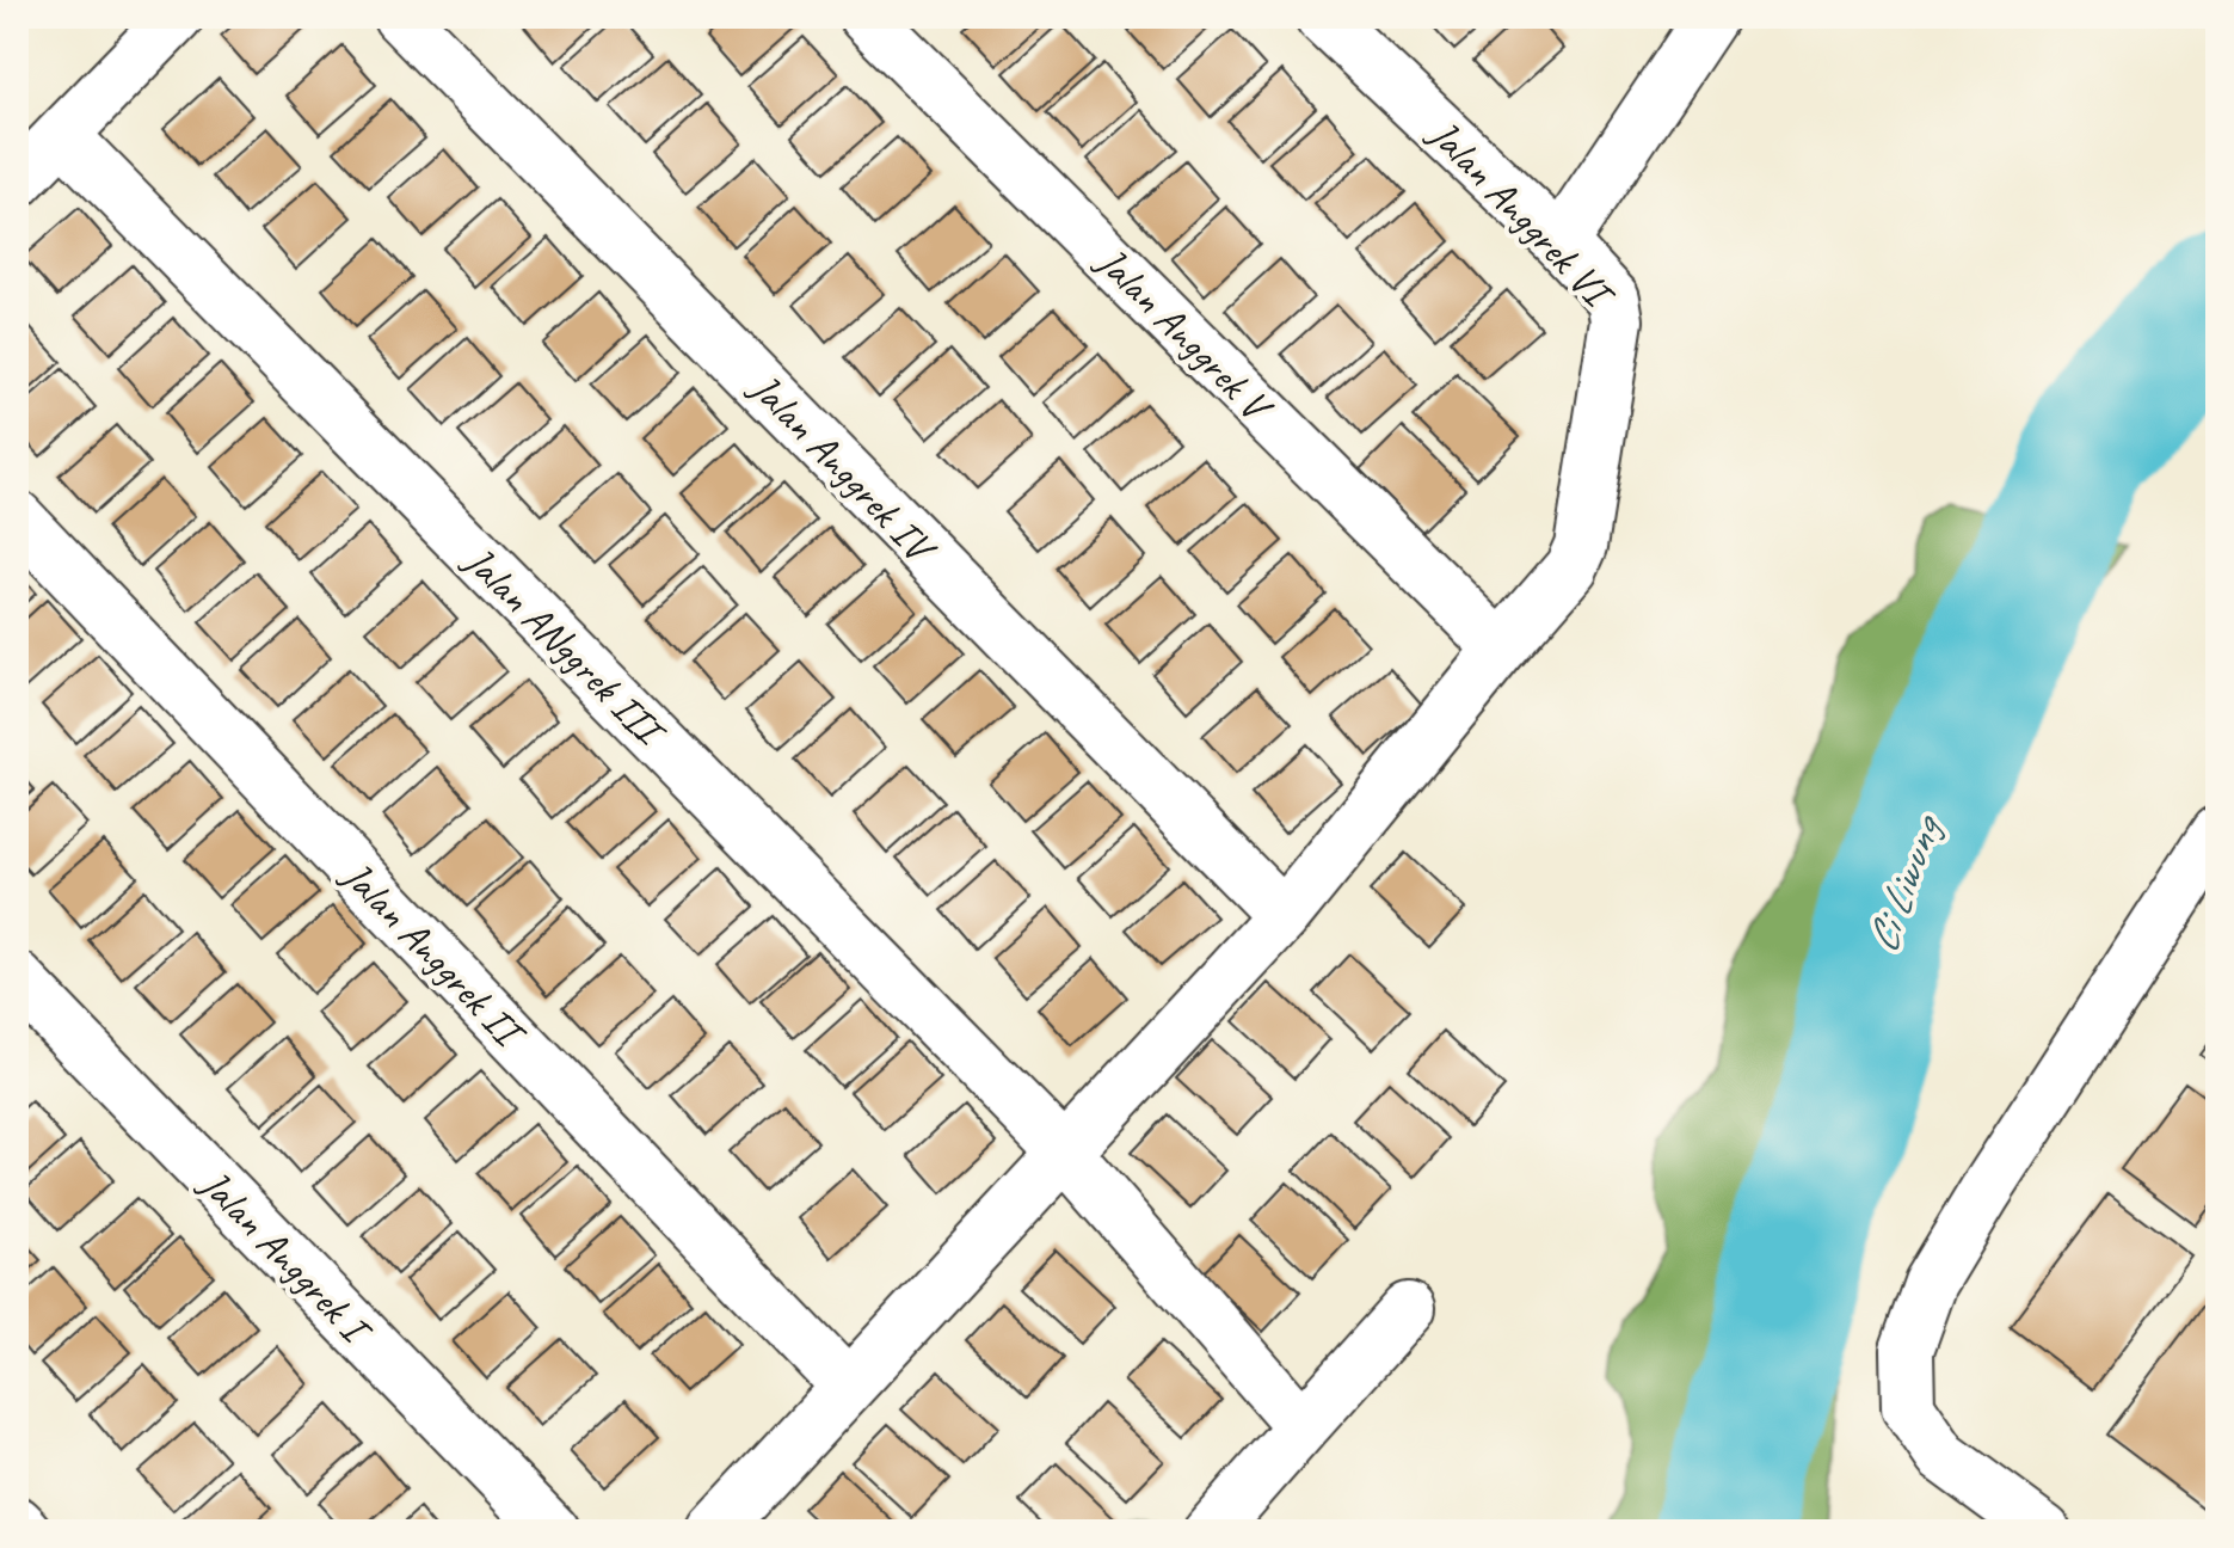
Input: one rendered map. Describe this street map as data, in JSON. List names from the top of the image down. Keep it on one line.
{"streets":{"street":["Jalan Anggrek VI","Jalan Anggrek V","Jalan Anggrek IV","Jalan ANggrek III","Jalan Anggrek II","Jalan Anggrek I"]},"crossings":[["Jalan Anggrek VI","Jalan Anggrek V"],["Jalan Anggrek VI","Jalan Anggrek IV"],["Jalan Anggrek VI","Jalan ANggrek III"],["Jalan Anggrek VI","Jalan Anggrek II"]],"water":["Ci Liwung"]}
